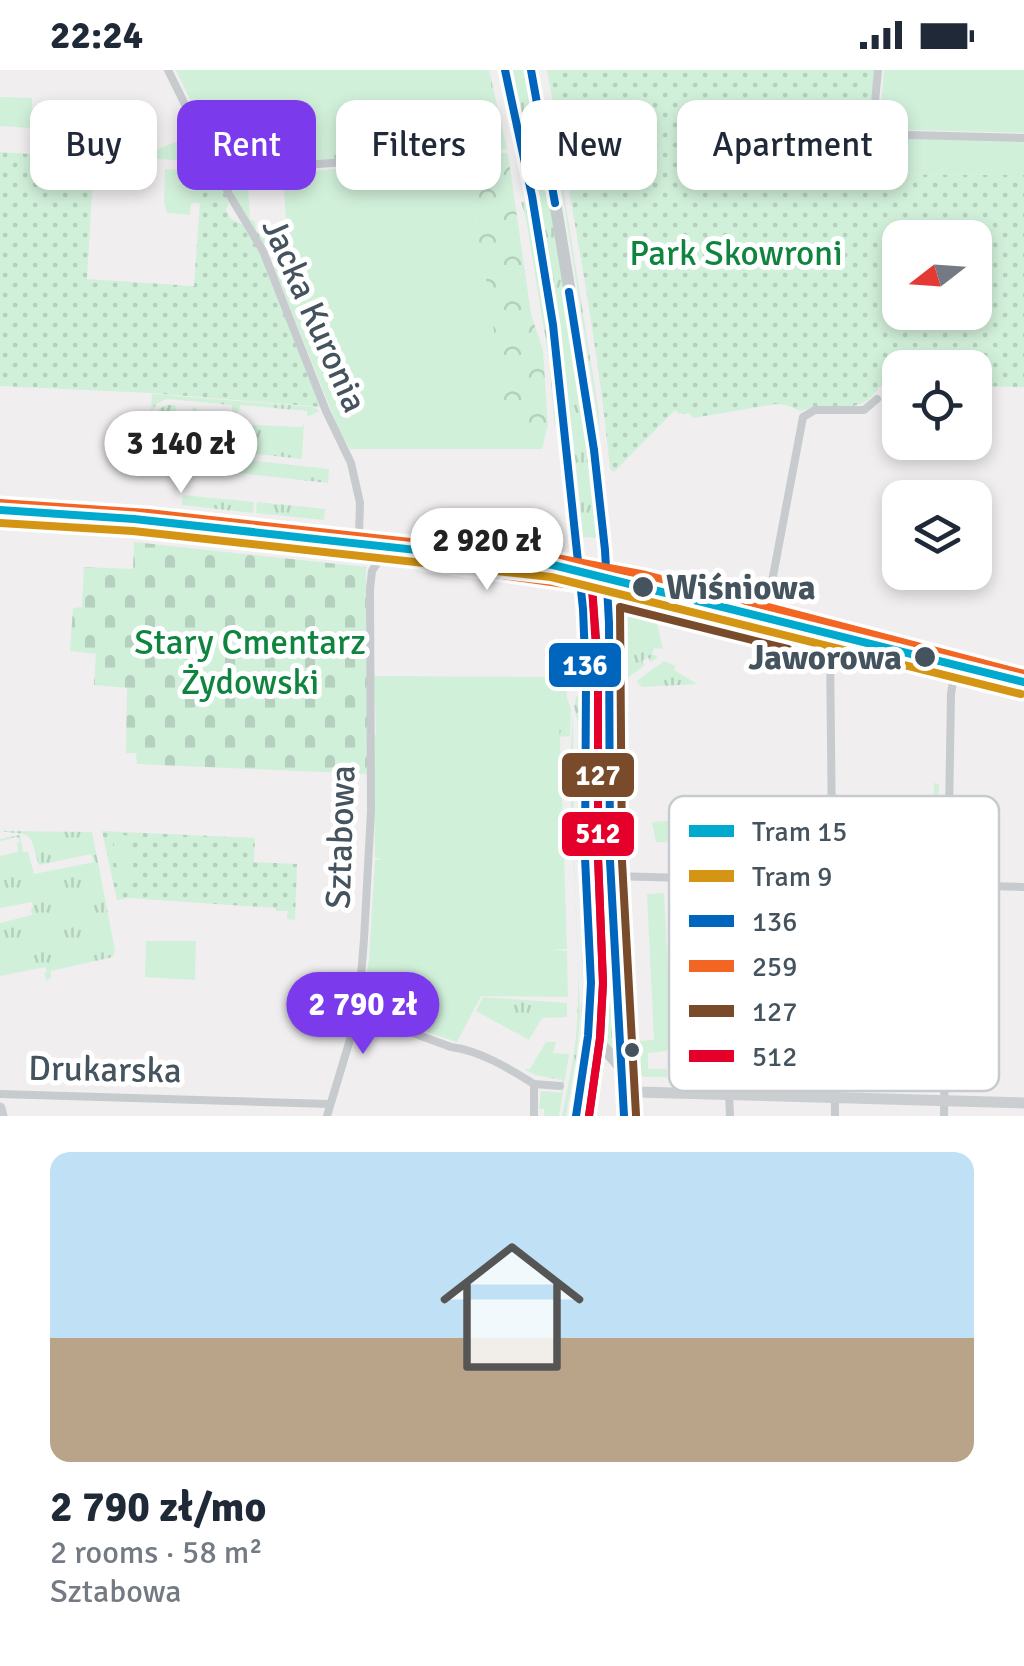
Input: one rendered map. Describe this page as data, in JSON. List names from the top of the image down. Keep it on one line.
{"streets":{"street":["Jacka Kuronia","Sztabowa","Drukarska"]},"crossings":[["Sztabowa","Drukarska"]],"parks":["Park Skowroni","Stary Cmentarz Żydowski"],"places":["Wiśniowa","Jaworowa"],"lines":["transit line 136","transit line 259","tram line 15","transit line 512","tram line 9","transit line 127"],"legend":["Tram 15","Tram 9","136","259","127","512"],"north":"left","page":{"status":"22:24","chip":["Buy","Rent","Filters","New","Apartment"],"price":["3 140 zł","2 920 zł","2 790 zł"],"list":[{"name":"2 790 zł/mo","note":"2 rooms · 58 m² · Sztabowa"}]}}
